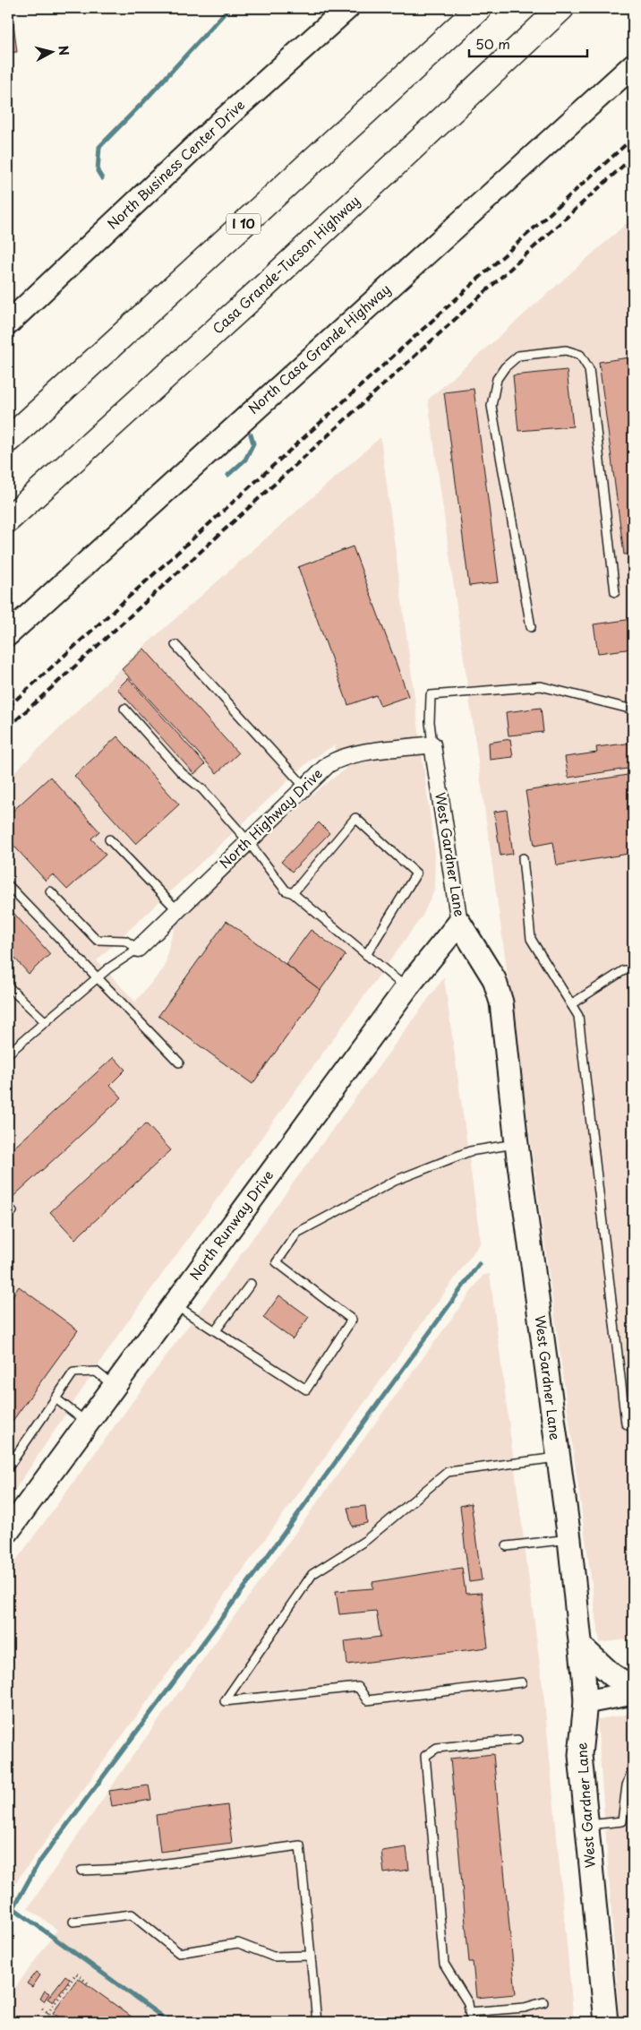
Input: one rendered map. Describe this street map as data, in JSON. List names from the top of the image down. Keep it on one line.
{"streets":{"highway":["I 10","Casa Grande-Tucson Highway"],"street":["North Business Center Drive","North Casa Grande Highway","North Highway Drive","West Gardner Lane","North Runway Drive"]},"crossings":[["North Highway Drive","West Gardner Lane"],["West Gardner Lane","North Runway Drive"]],"scale_bar":"50 m","north":"right"}
